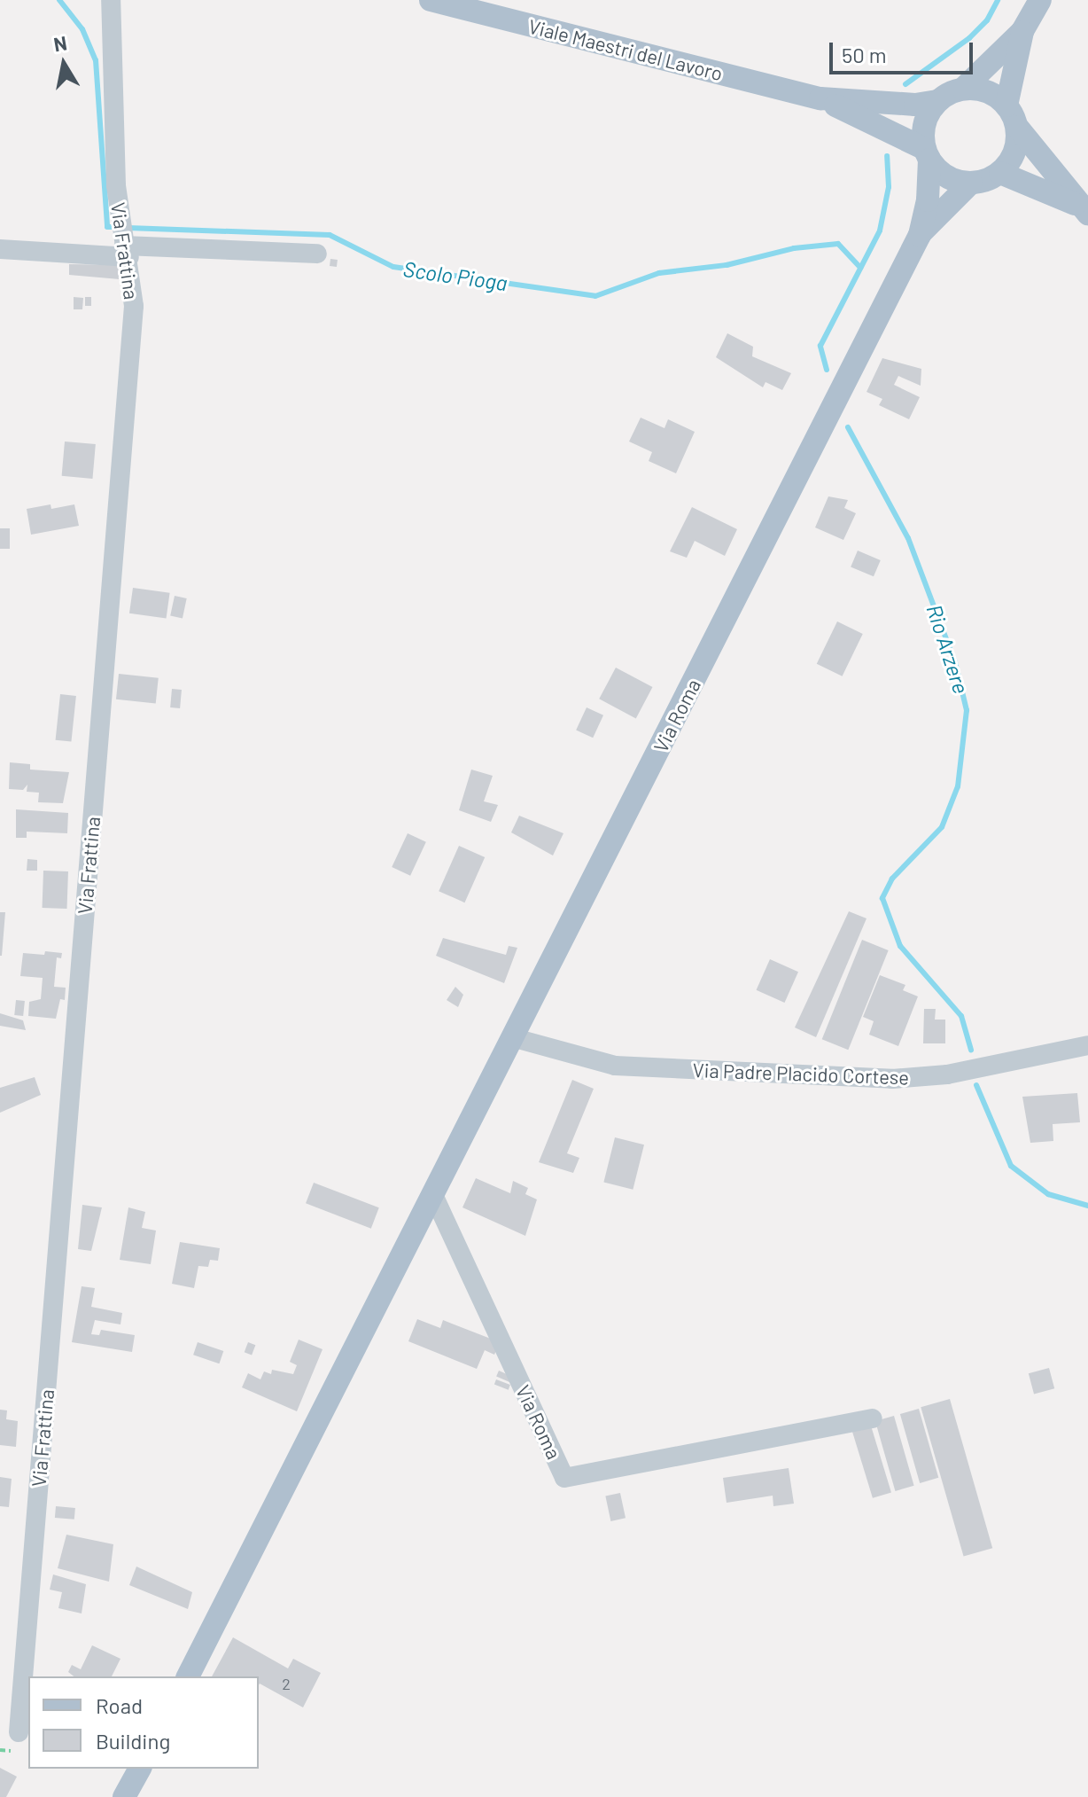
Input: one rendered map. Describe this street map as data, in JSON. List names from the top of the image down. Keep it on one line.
{"streets":{"main road":["Viale Maestri del Lavoro","Via Roma"],"street":["Via Frattina","Via Padre Placido Cortese"]},"crossings":[["Viale Maestri del Lavoro","Via Roma"],["Via Roma","Via Padre Placido Cortese"]],"water":["Scolo Pioga","Rio Arzere"],"house_numbers":["2"],"legend":["Road","Building"],"scale_bar":"50 m","north":"top"}
